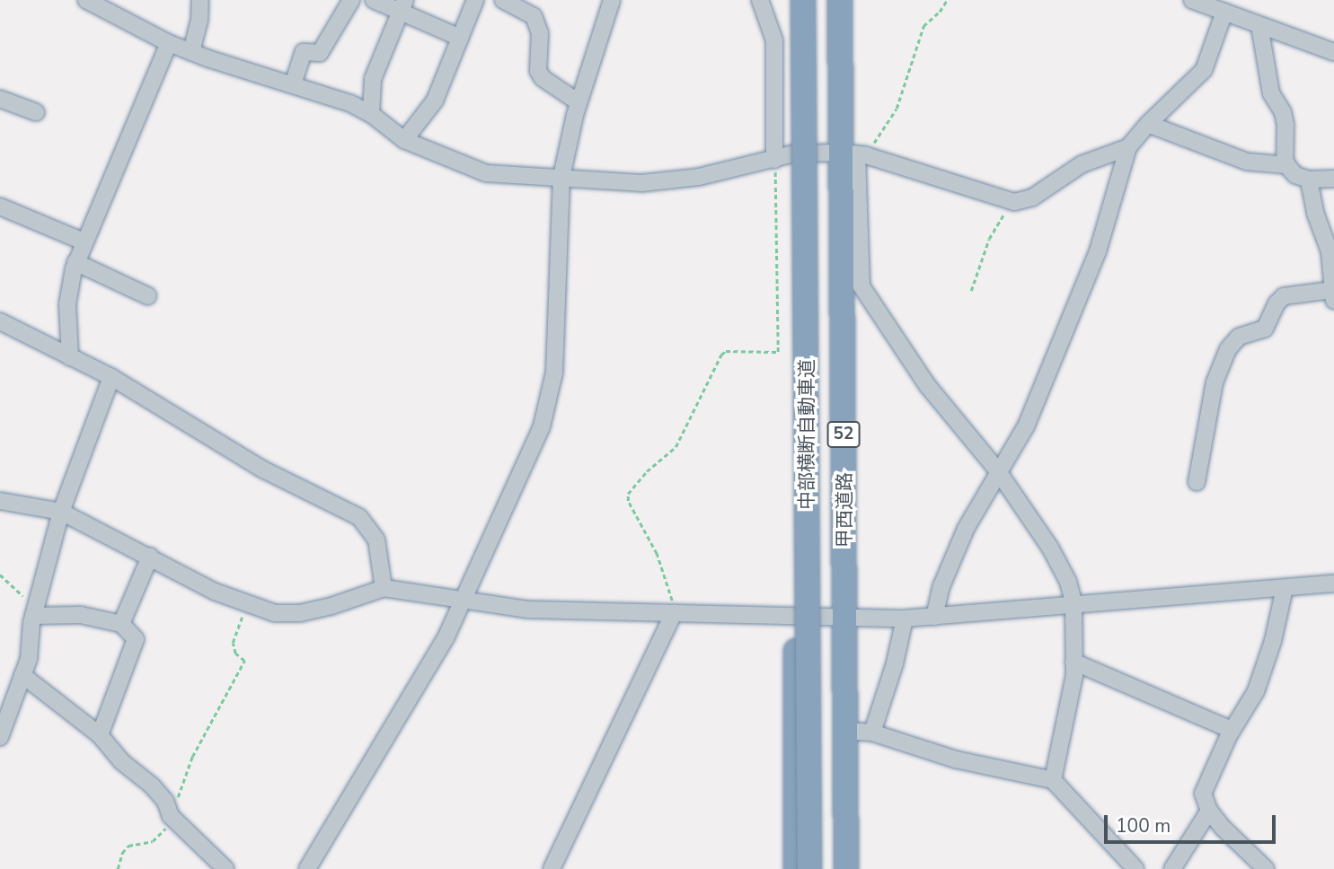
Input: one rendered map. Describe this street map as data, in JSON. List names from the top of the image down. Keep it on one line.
{"streets":{"highway":["中部横断自動車道","52","甲西道路"]},"scale_bar":"100 m"}
